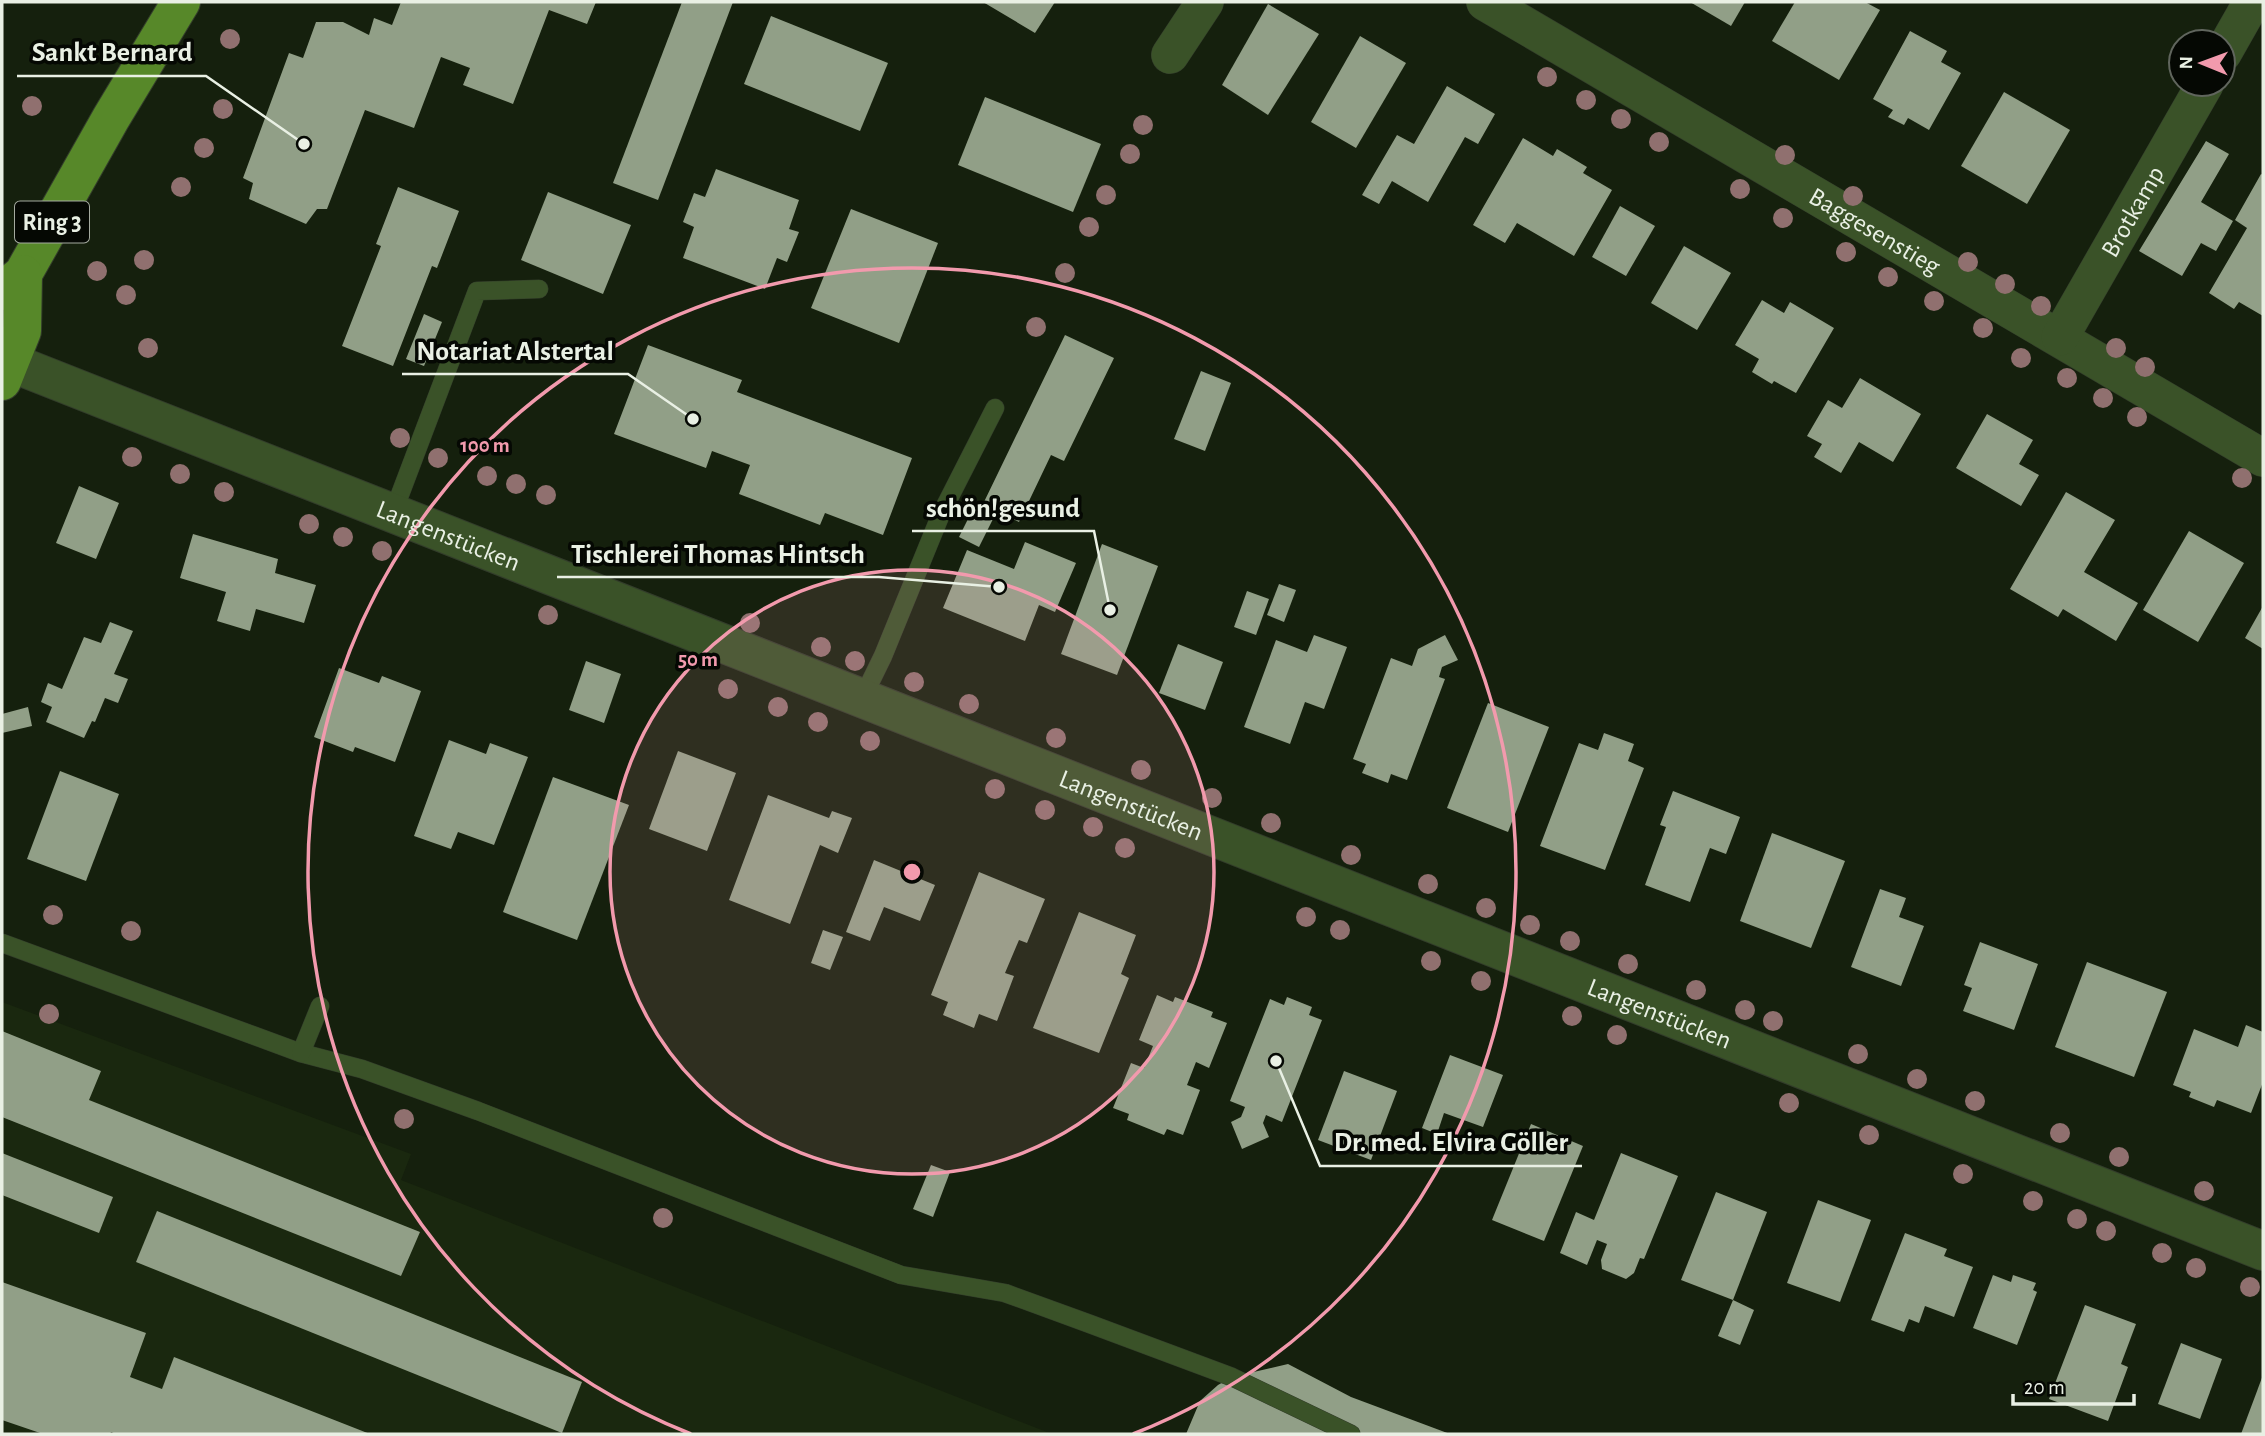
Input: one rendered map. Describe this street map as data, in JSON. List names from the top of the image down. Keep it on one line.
{"streets":{"main road":["Ring 3"],"street":["Brotkamp","Baggesenstieg","Langenstücken"]},"crossings":[["Brotkamp","Baggesenstieg"],["Ring 3","Langenstücken"]],"places":["Sankt Bernard","Notariat Alstertal","Tischlerei Thomas Hintsch","schön!gesund","Dr. med. Elvira Göller"],"scale_bar":"20 m","north":"left","rings":["100 m","50 m"]}
